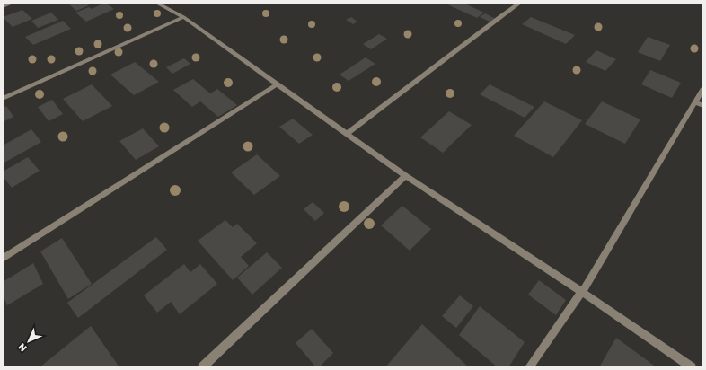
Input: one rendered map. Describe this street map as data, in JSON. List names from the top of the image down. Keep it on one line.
{"north":"bottom left"}
